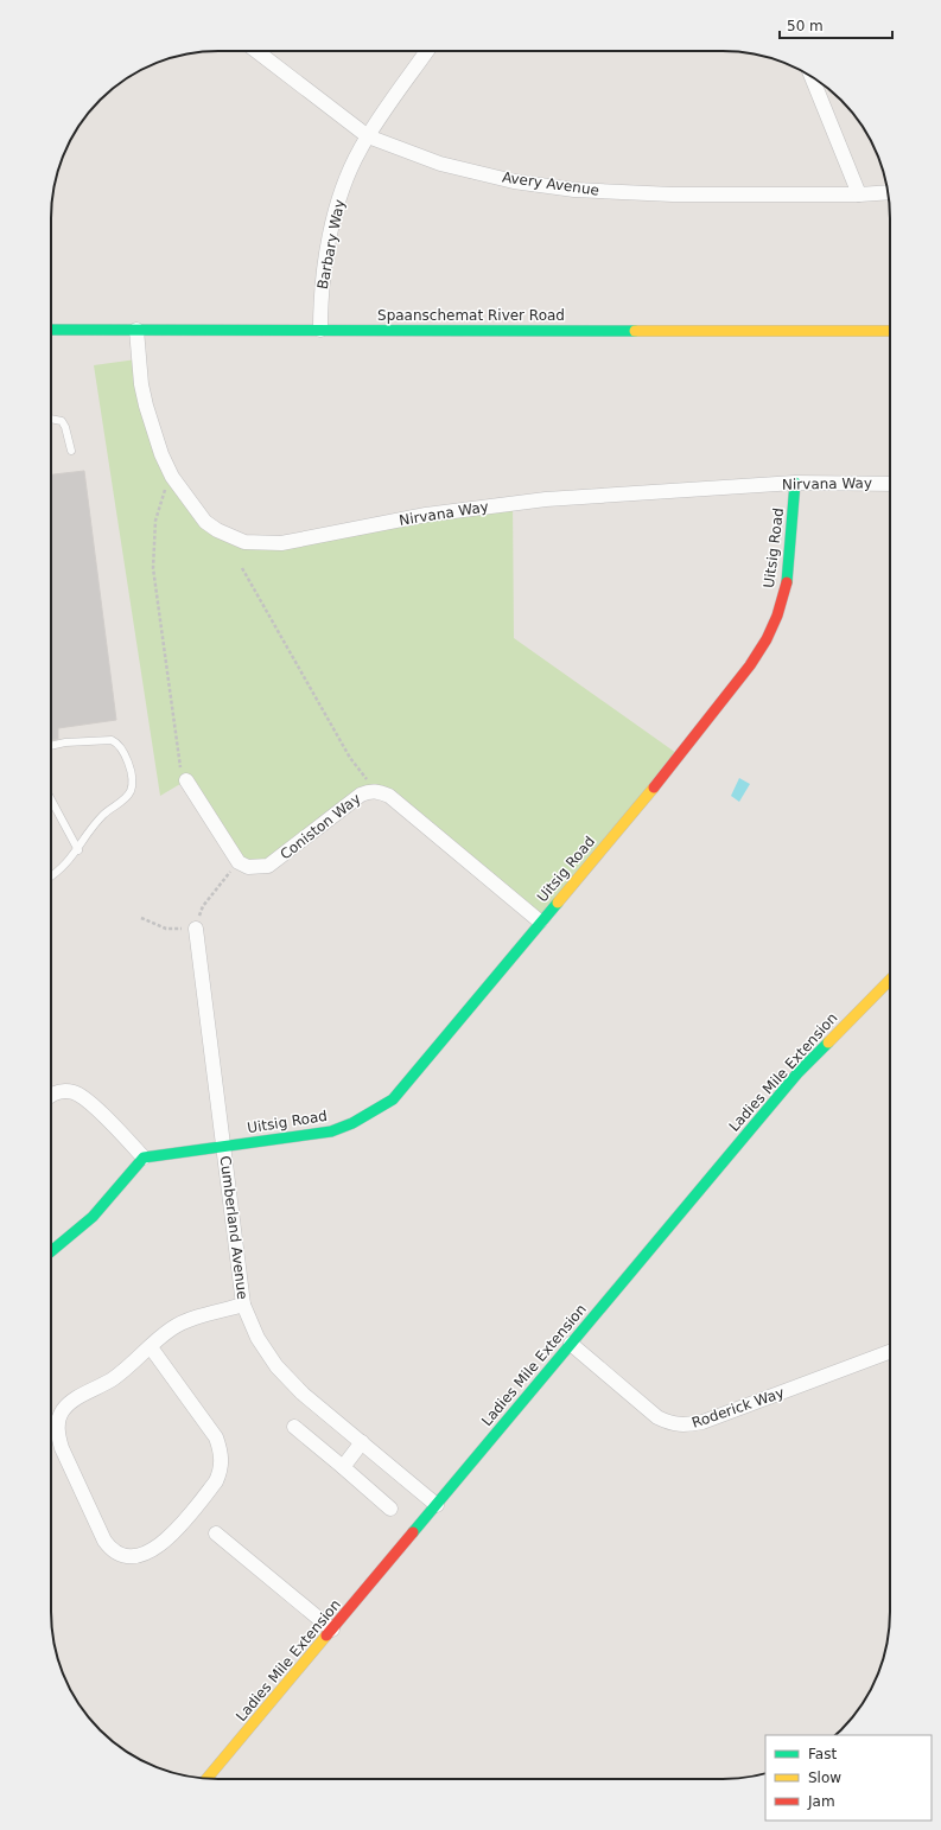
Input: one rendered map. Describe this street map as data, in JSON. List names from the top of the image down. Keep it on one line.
{"streets":{"main road":["Spaanschemat River Road","Uitsig Road","Ladies Mile Extension"],"street":["Avery Avenue","Barbary Way","Nirvana Way","Coniston Way","Cumberland Avenue","Roderick Way"]},"crossings":[["Avery Avenue","Barbary Way"],["Barbary Way","Spaanschemat River Road"],["Spaanschemat River Road","Nirvana Way"],["Nirvana Way","Uitsig Road"],["Uitsig Road","Coniston Way"],["Uitsig Road","Cumberland Avenue"],["Ladies Mile Extension","Cumberland Avenue"],["Ladies Mile Extension","Roderick Way"]],"legend":["Fast","Slow","Jam"],"scale_bar":"50 m"}
